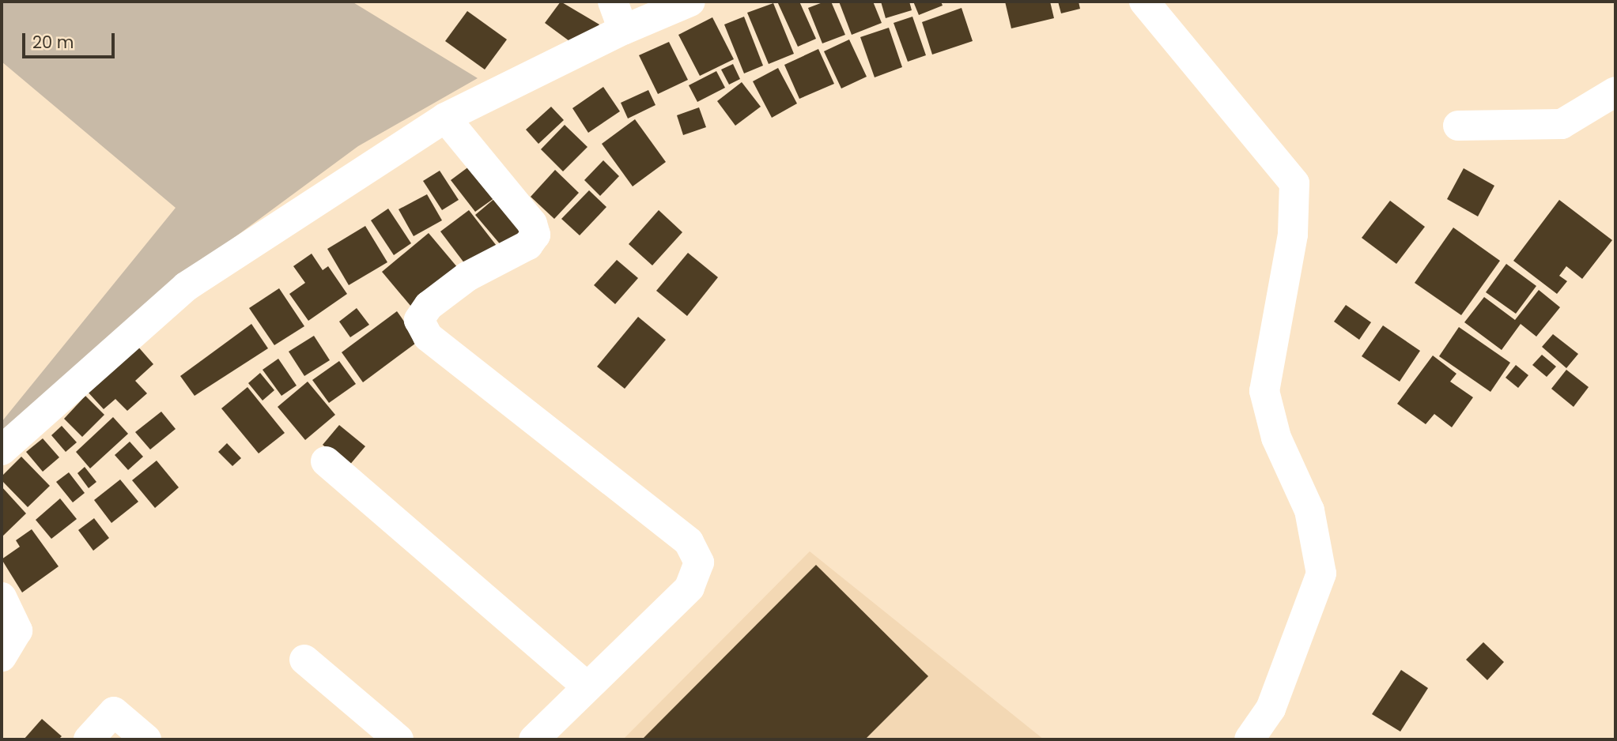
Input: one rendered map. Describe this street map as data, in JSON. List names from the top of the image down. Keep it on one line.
{"scale_bar":"20 m"}
